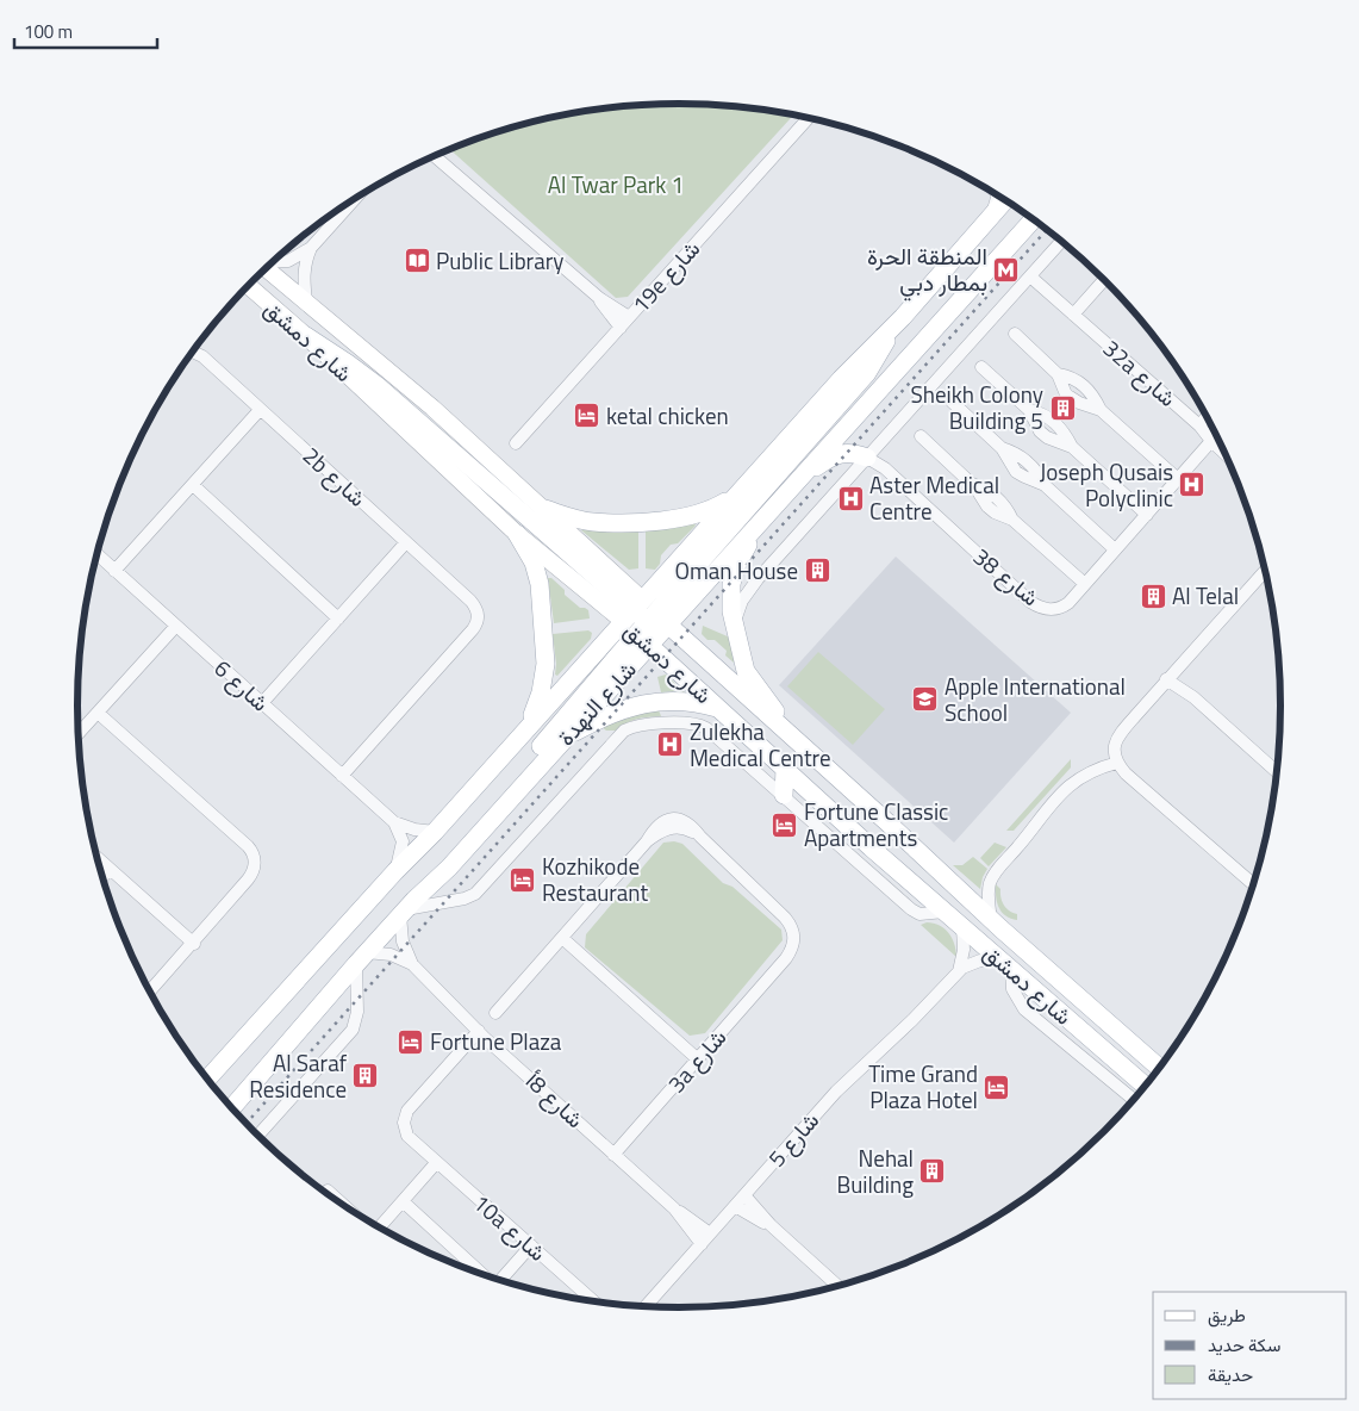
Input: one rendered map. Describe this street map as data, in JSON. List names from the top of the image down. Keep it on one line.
{"streets":{"main road":["شارع دمشق","شارع النهدة"],"street":["19e شارع","32a شارع","2b شارع","شارع 38","شارع 6","3a شارع","شارع 8أ","شارع 5","10a شارع"]},"crossings":[["شارع دمشق","شارع النهدة"],["شارع دمشق","شارع 5"],["32a شارع","شارع 38"],["2b شارع","شارع 6"],["شارع 6","شارع النهدة"],["شارع النهدة","شارع 8أ"],["3a شارع","شارع 8أ"],["شارع 8أ","شارع 5"],["شارع 8أ","10a شارع"]],"parks":["Al Twar Park 1"],"places":{"library":["Public Library"],"metro station":["المنطقة الحرة بمطار دبي"],"building":["Sheikh Colony Building 5","Oman House","Al Telal","Al Saraf Residence","Nehal Building"],"hotel":["ketal chicken","Fortune Classic Apartments","Kozhikode Restaurant","Fortune Plaza","Time Grand Plaza Hotel"],"hospital":["Joseph Qusais Polyclinic","Aster Medical Centre","Zulekha Medical Centre"],"school or university":["Apple International School"]},"legend":["طريق","سكة حديد","حديقة"],"scale_bar":"100 m"}
